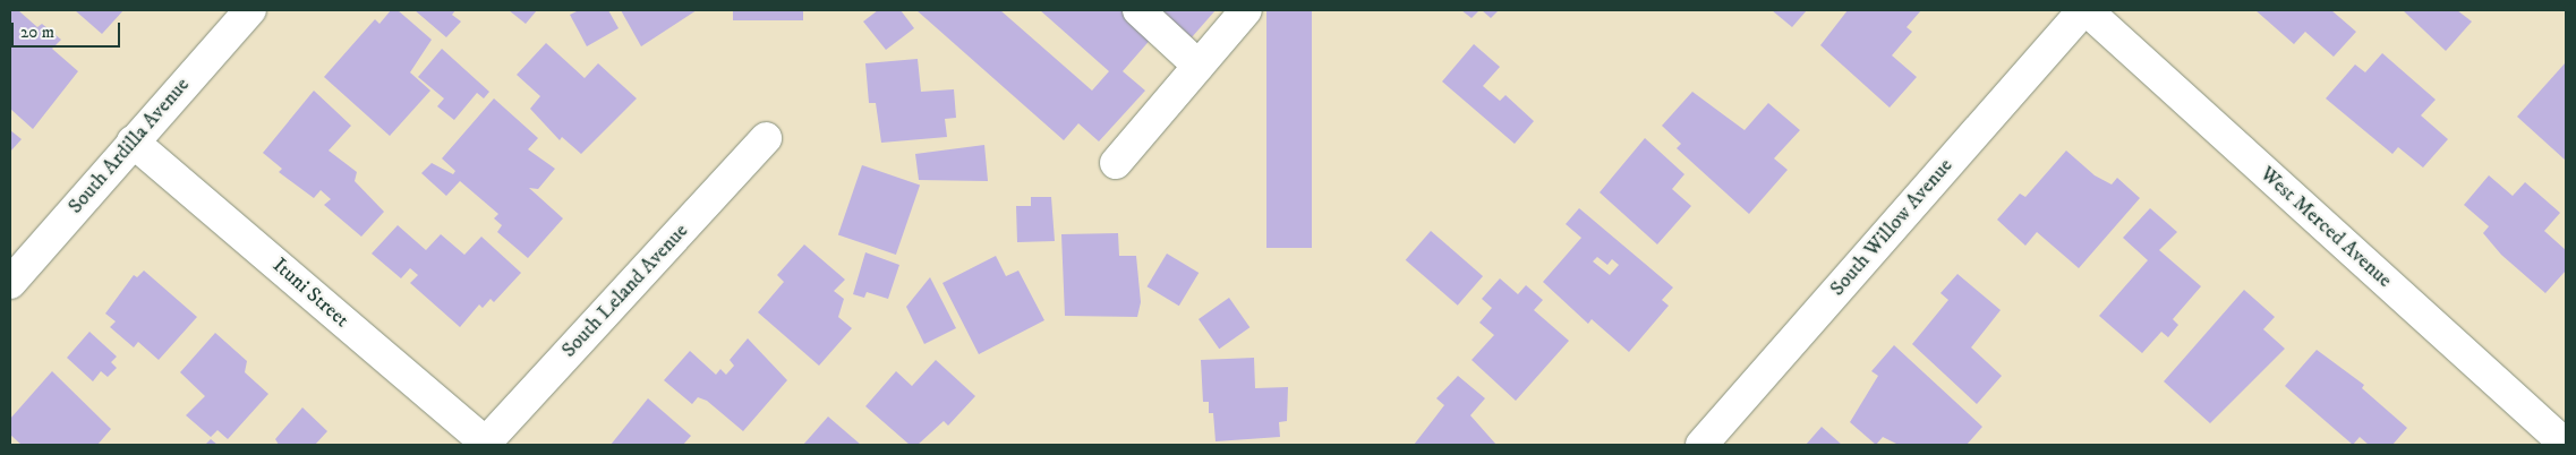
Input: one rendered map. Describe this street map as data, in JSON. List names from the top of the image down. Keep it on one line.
{"streets":{"street":["South Ardilla Avenue","South Willow Avenue","West Merced Avenue","South Leland Avenue","Ituni Street"]},"crossings":[["South Ardilla Avenue","Ituni Street"],["South Willow Avenue","West Merced Avenue"],["South Leland Avenue","Ituni Street"]],"scale_bar":"20 m"}
